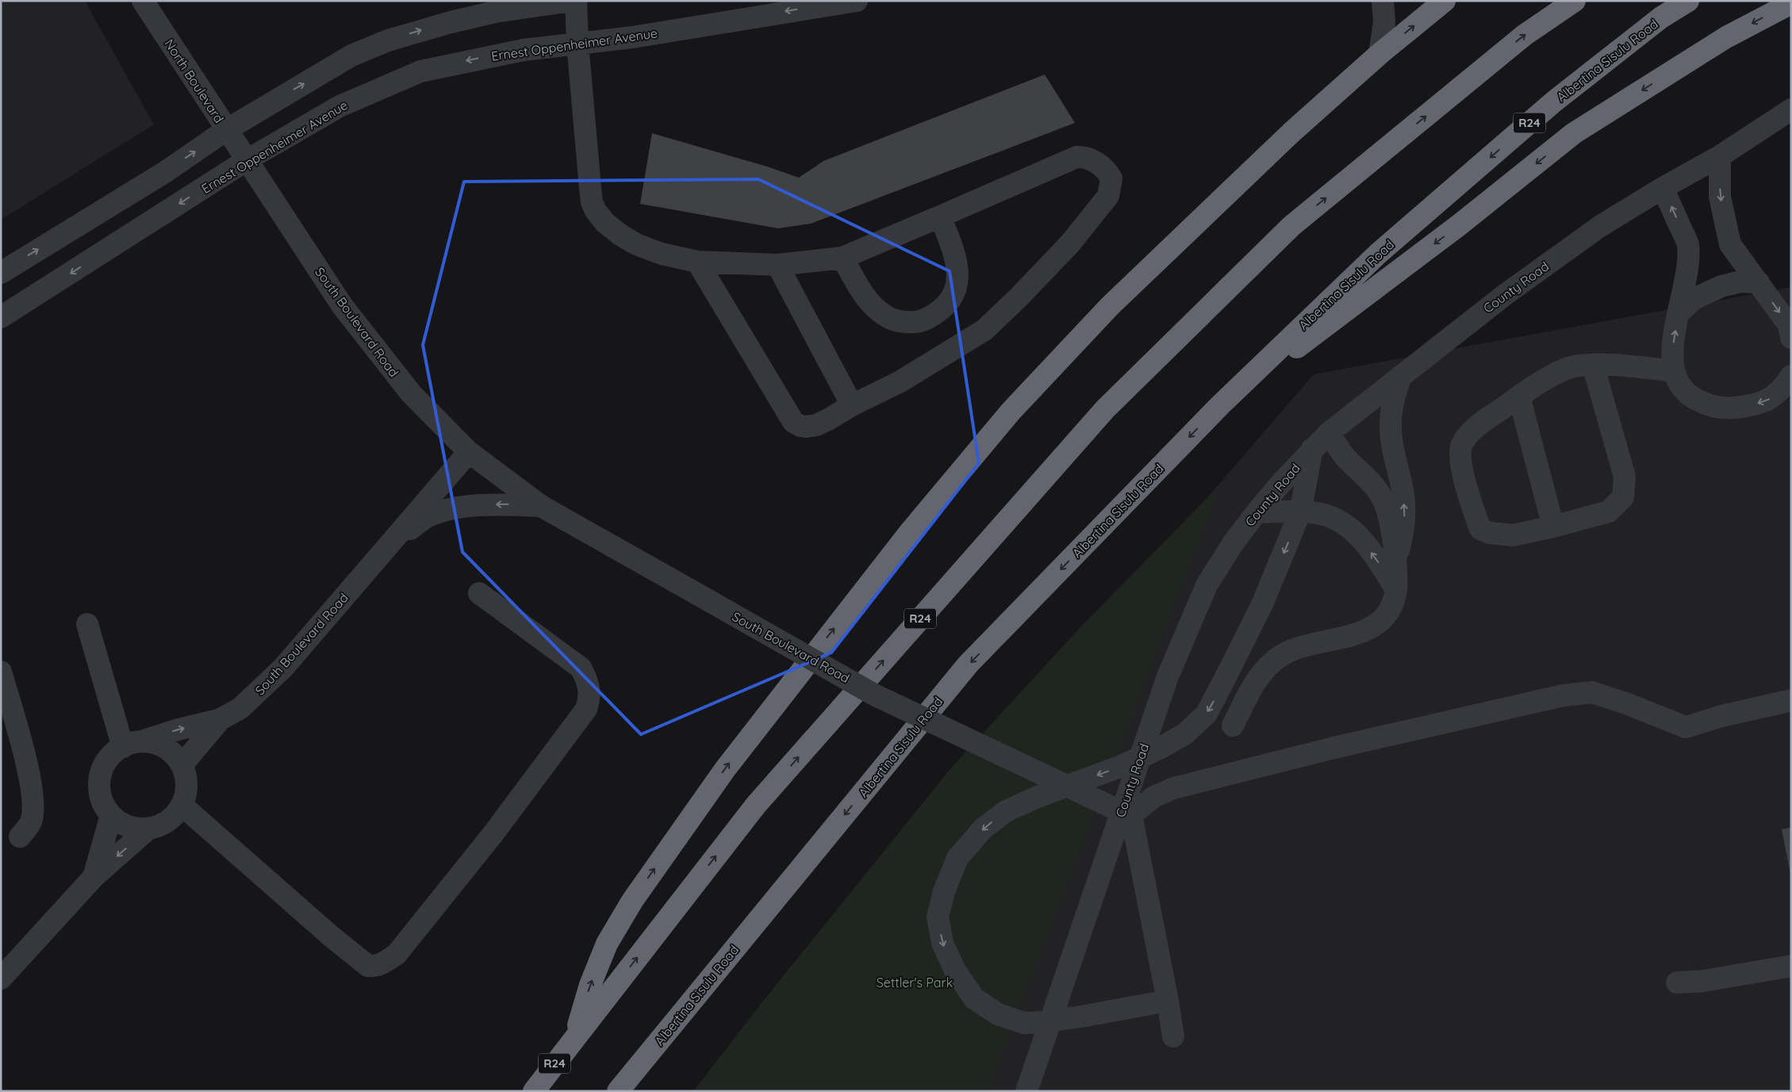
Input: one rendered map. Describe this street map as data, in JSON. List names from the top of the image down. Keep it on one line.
{"streets":{"highway":["Albertina Sisulu Road","R24"],"street":["Ernest Oppenheimer Avenue","North Boulevard","County Road","South Boulevard Road"]},"crossings":[["Ernest Oppenheimer Avenue","North Boulevard"],["Ernest Oppenheimer Avenue","South Boulevard Road"],["North Boulevard","South Boulevard Road"]],"parks":["Settler's Park"]}
